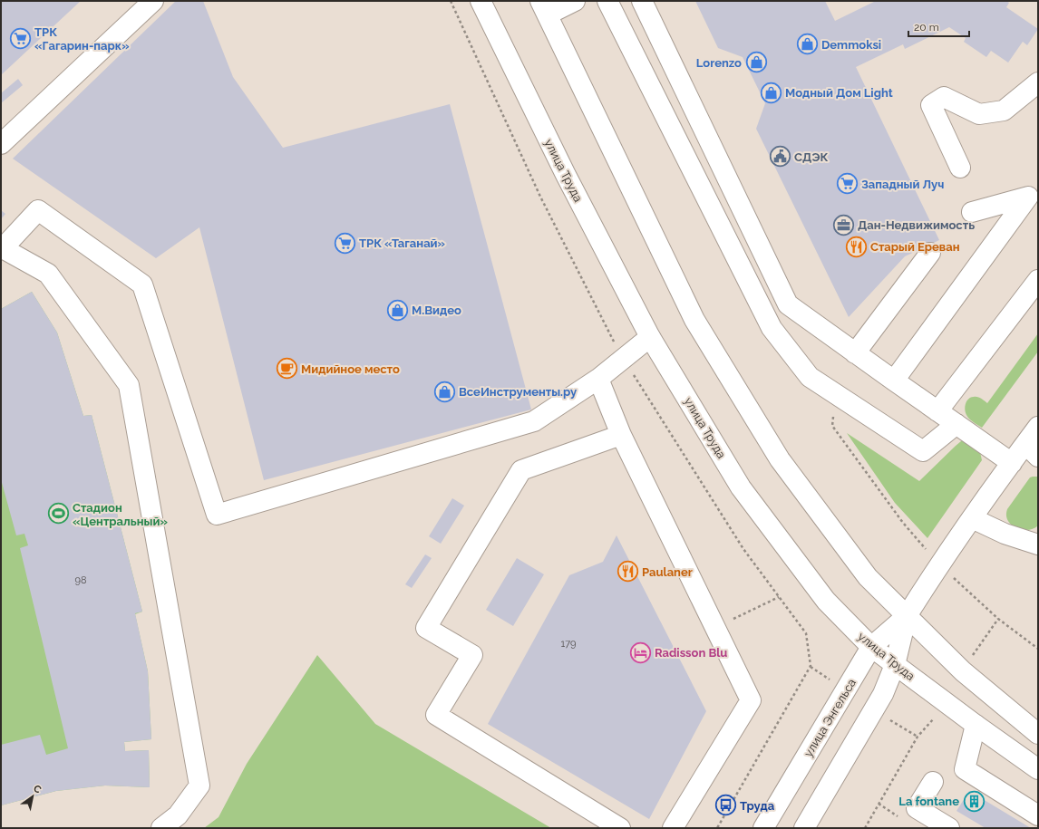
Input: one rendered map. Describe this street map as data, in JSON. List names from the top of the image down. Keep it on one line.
{"streets":{"main road":["улица Труда","улица Энгельса"]},"crossings":[["улица Труда","улица Энгельса"]],"places":{"supermarket":["ТРК «Гагарин-парк»","Западный Луч","ТРК «Таганай»"],"shop":["Demmoksi","Lorenzo","Модный Дом Light","М.Видео","ВсеИнструменты.ру"],"public building":["СДЭК"],"office":["Дан-Недвижимость"],"restaurant":["Старый Ереван","Paulaner"],"cafe":["Мидийное место"],"sports":["Стадион «Центральный»"],"hotel":["Radisson Blu"],"building":["La fontane"],"bus stop":["Труда"]},"house_numbers":["98","179"],"scale_bar":"20 m","north":"top right"}
